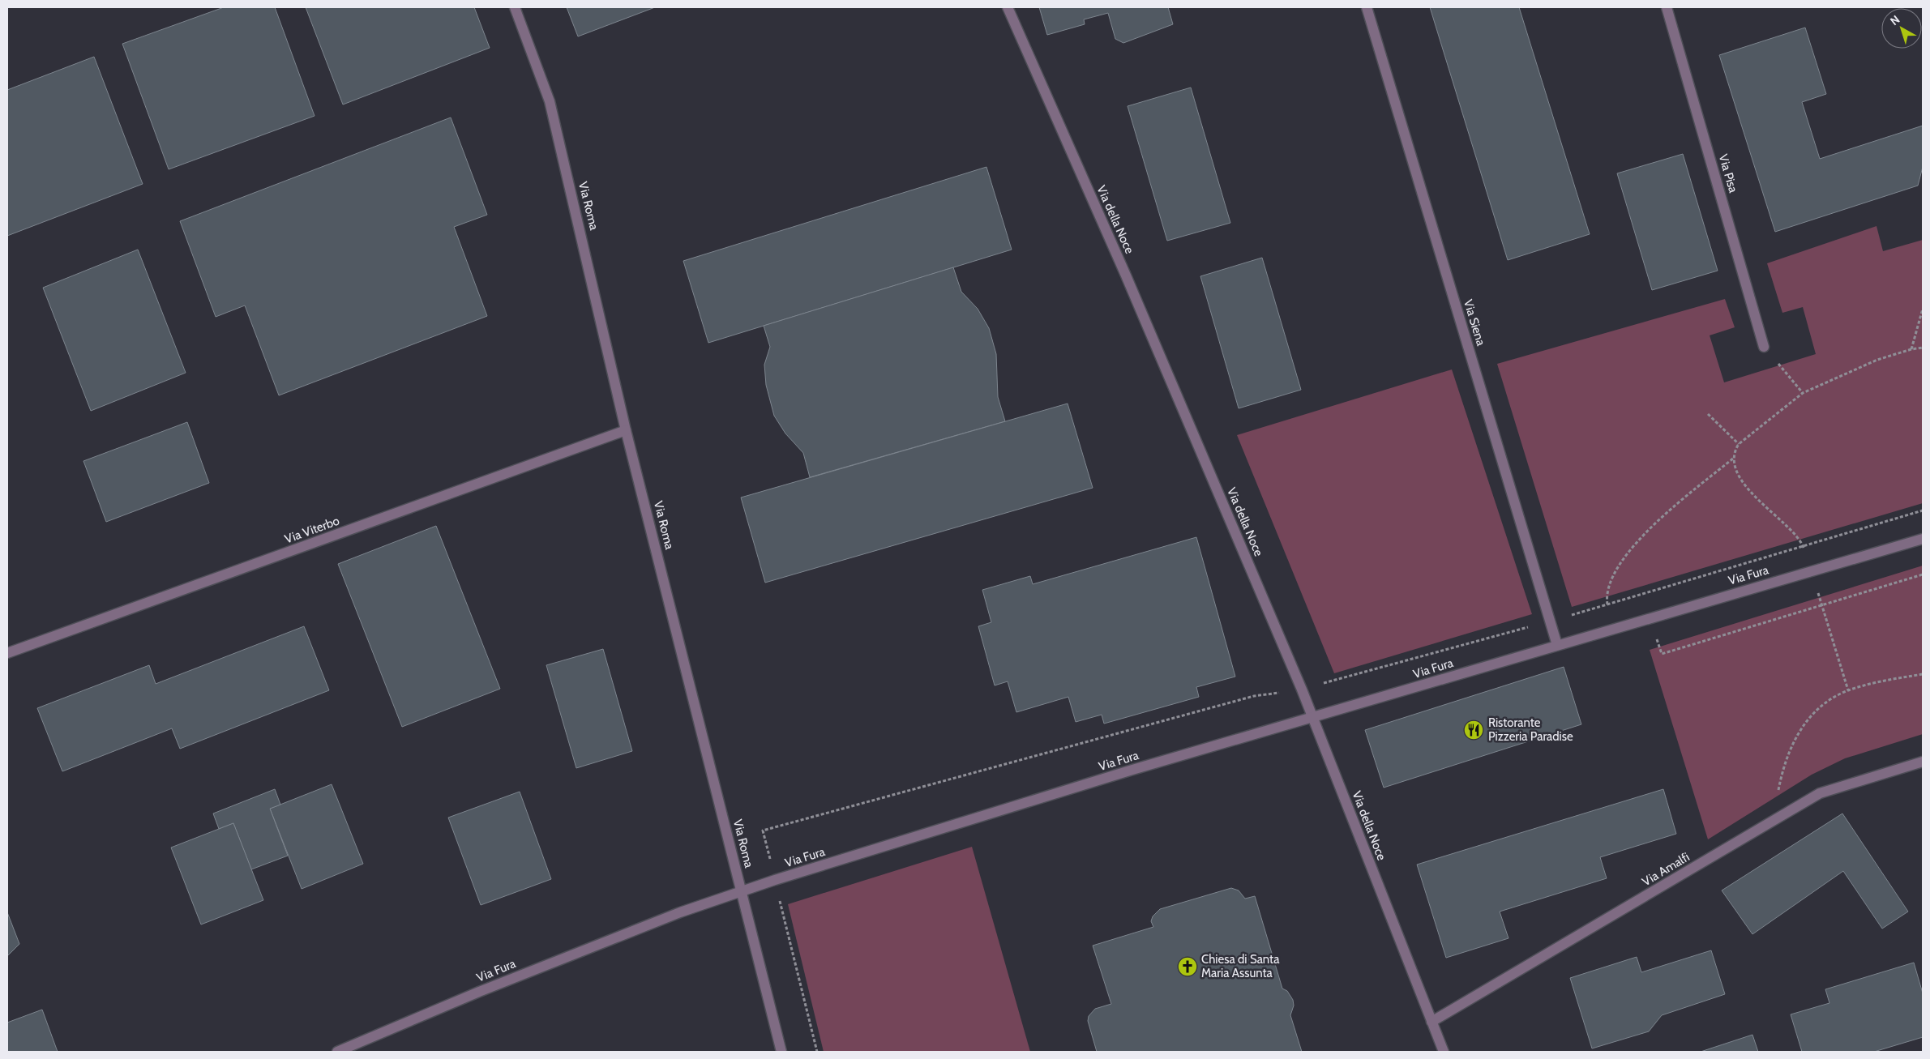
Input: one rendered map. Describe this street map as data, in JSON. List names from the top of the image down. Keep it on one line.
{"streets":{"street":["Via Pisa","Via Roma","Via della Noce","Via Siena","Via Viterbo","Via Fura","Via Amalfi"]},"crossings":[["Via Roma","Via Viterbo"],["Via Roma","Via Fura"],["Via della Noce","Via Fura"],["Via della Noce","Via Amalfi"],["Via Siena","Via Fura"]],"places":{"restaurant":["Ristorante Pizzeria Paradise"],"church":["Chiesa di Santa Maria Assunta"]},"north":"top left"}
